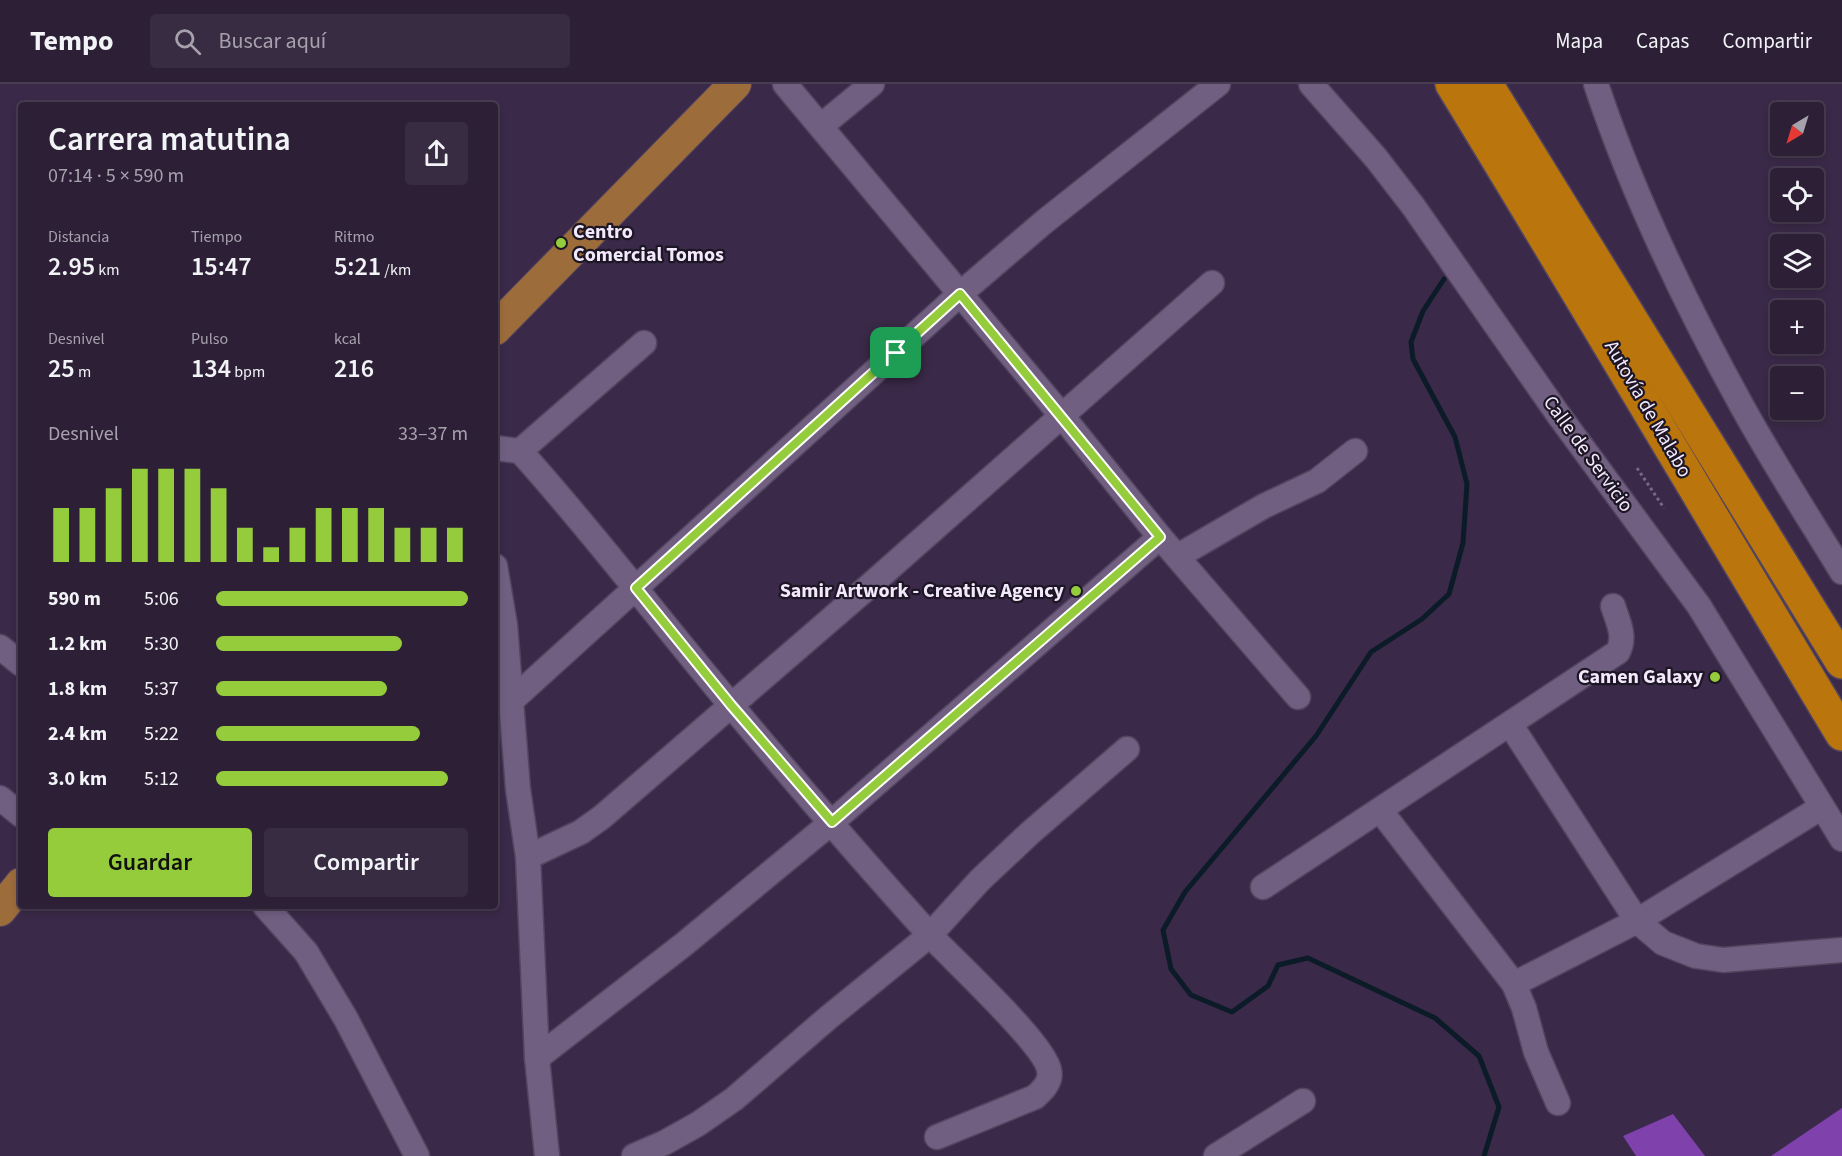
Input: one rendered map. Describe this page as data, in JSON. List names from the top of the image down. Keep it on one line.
{"streets":{"highway":["Autovía de Malabo"],"street":["Calle de Servicio"]},"places":["Centro Comercial Tomos","Samir Artwork - Creative Agency","Camen Galaxy"],"north":"bottom left","page":{"header":"Tempo","search":"Buscar aquí","nav":["Mapa","Capas","Compartir"],"map_buttons":["+","−"],"heading":["Carrera matutina","07:14 · 5 × 590 m"],"stats":[["Distancia","2.95 km"],["Tiempo","15:47"],["Ritmo","5:21 /km"],["Desnivel","25 m"],["Pulso","134 bpm"],["kcal","216"]],"chart":["Desnivel","33–37 m"],"list":[{"name":"590 m","note":"5:06"},{"name":"1.2 km","note":"5:30"},{"name":"1.8 km","note":"5:37"},{"name":"2.4 km","note":"5:22"},{"name":"3.0 km","note":"5:12"}],"buttons":["Guardar","Compartir"]}}
